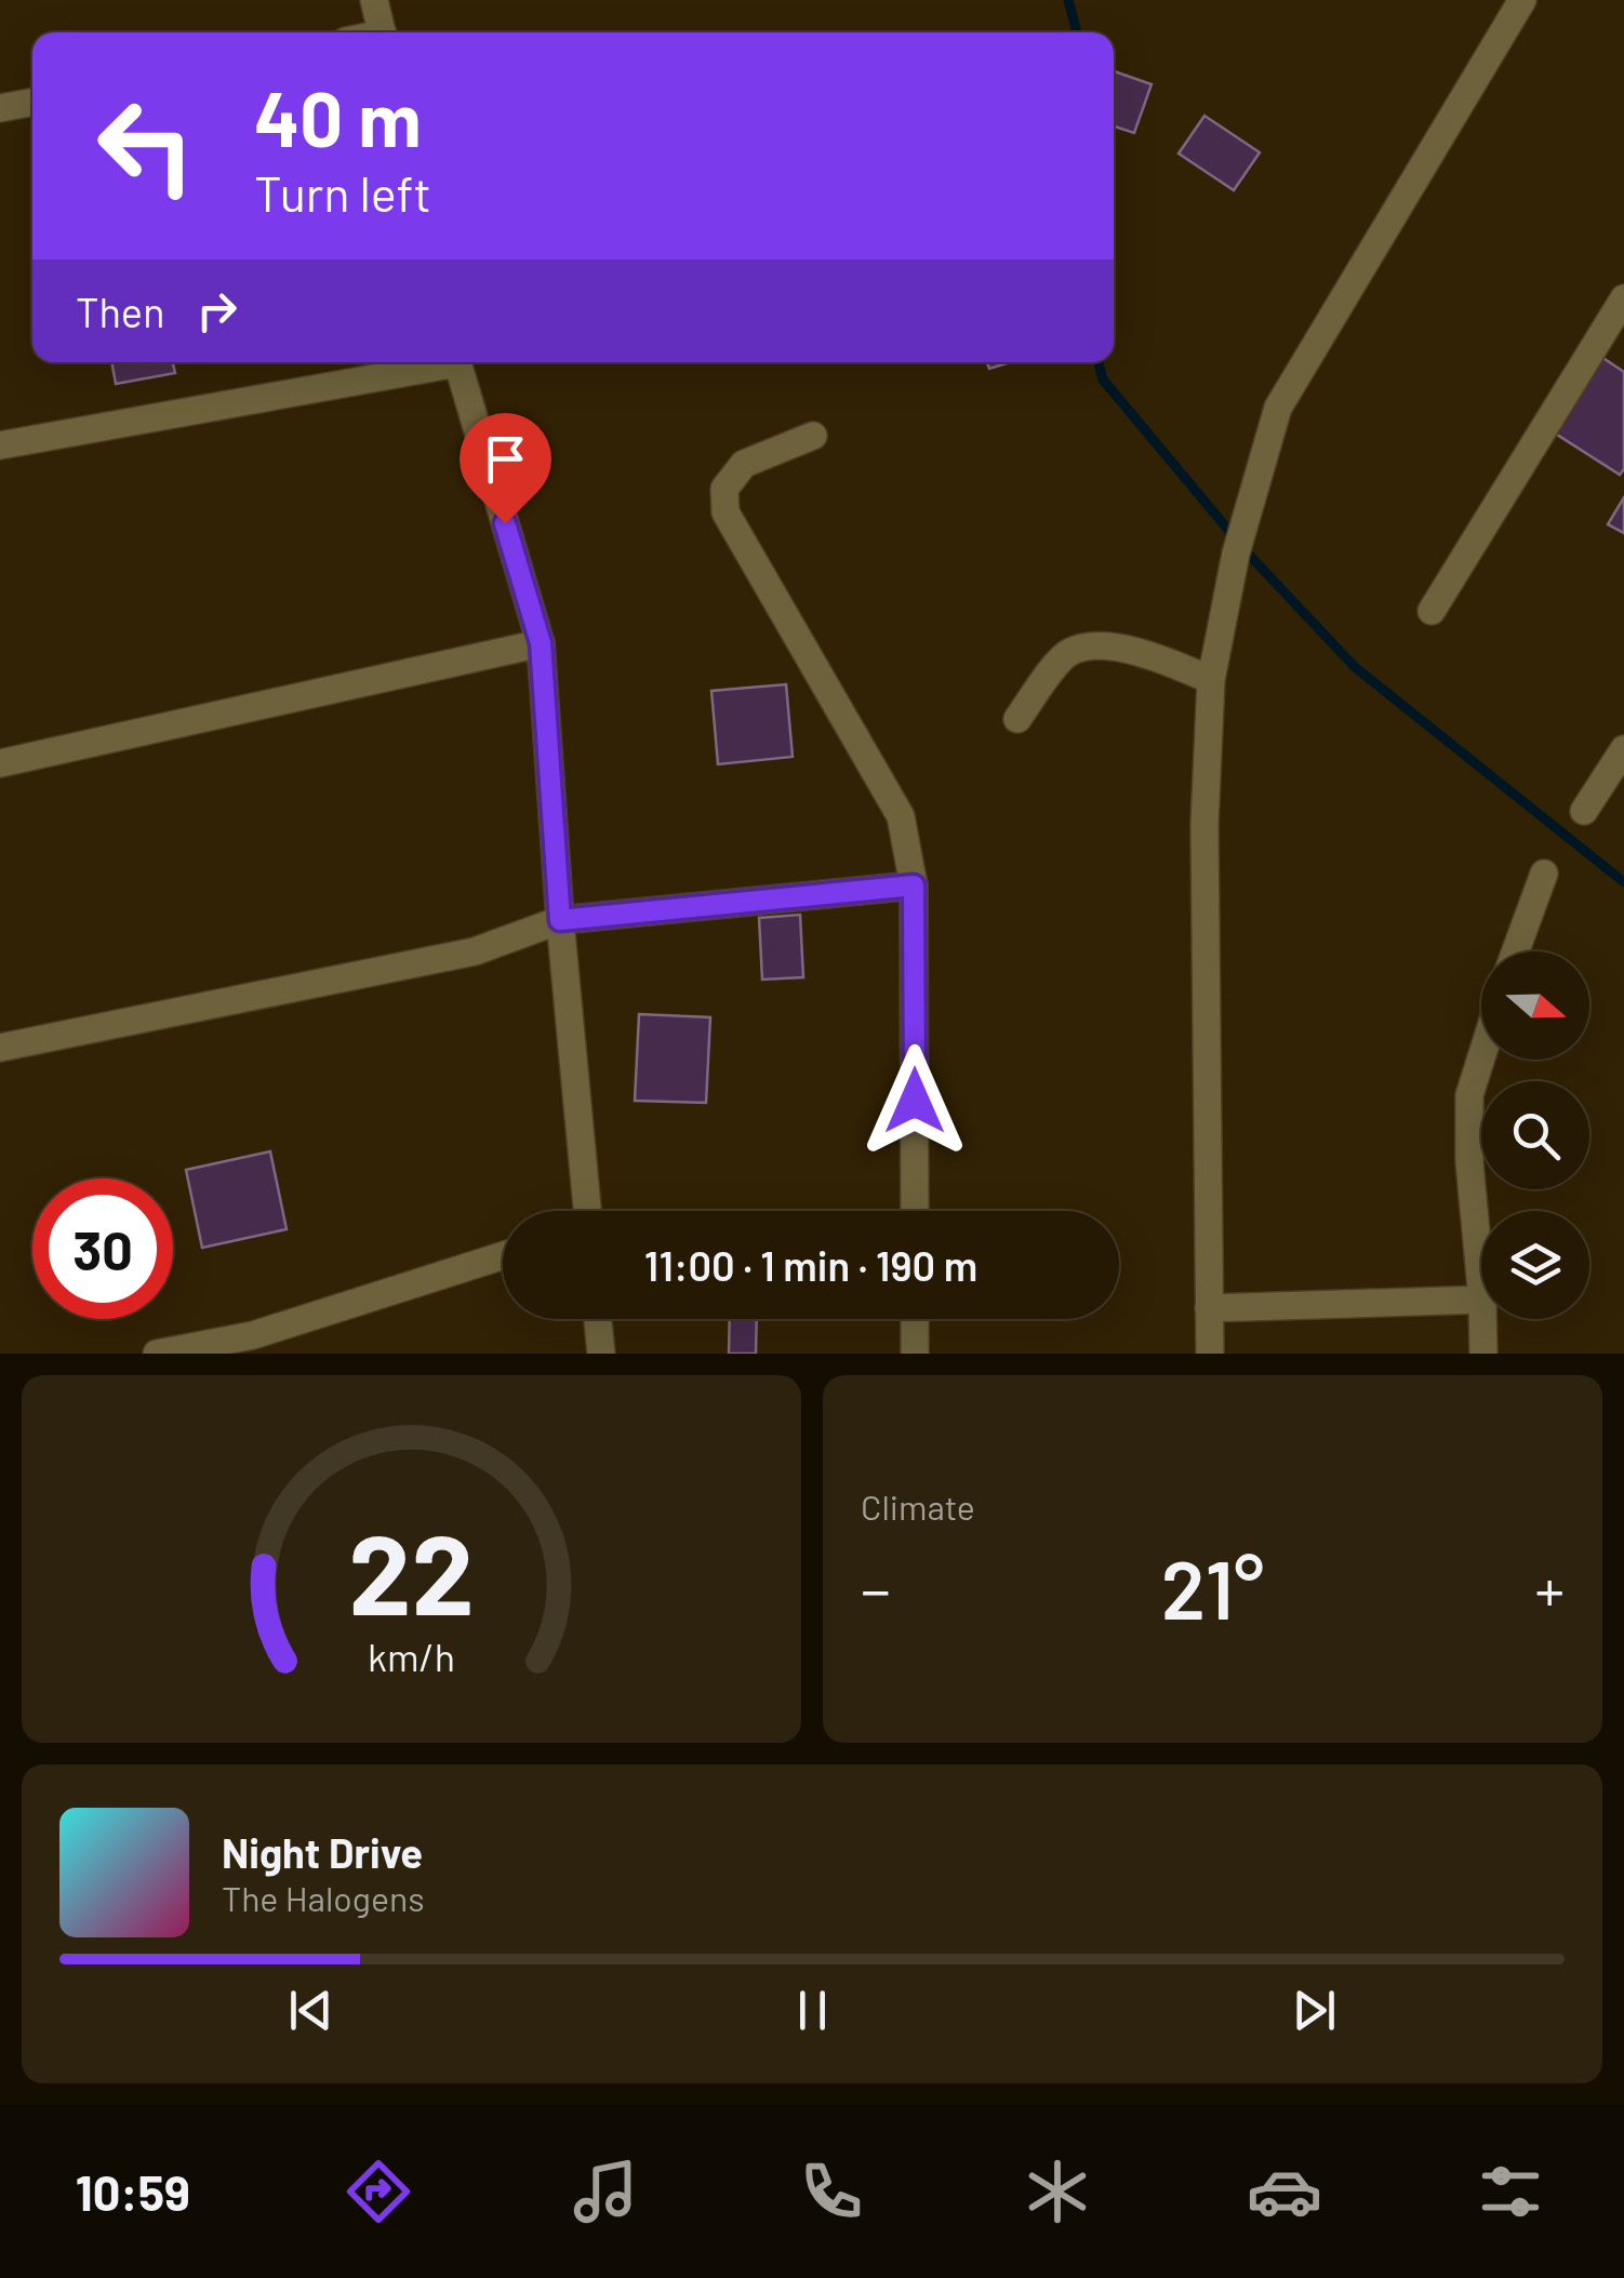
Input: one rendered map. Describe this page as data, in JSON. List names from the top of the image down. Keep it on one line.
{"north":"right","page":{"turn":["40 m","Turn left"],"then":"Then","limit":"30","trip":"11:00 · 1 min · 190 m","tile":"Climate","heat":["−","21°","+"],"song":["Night Drive","The Halogens"],"tabs":"10:59","gauge":["22","km/h"]}}
